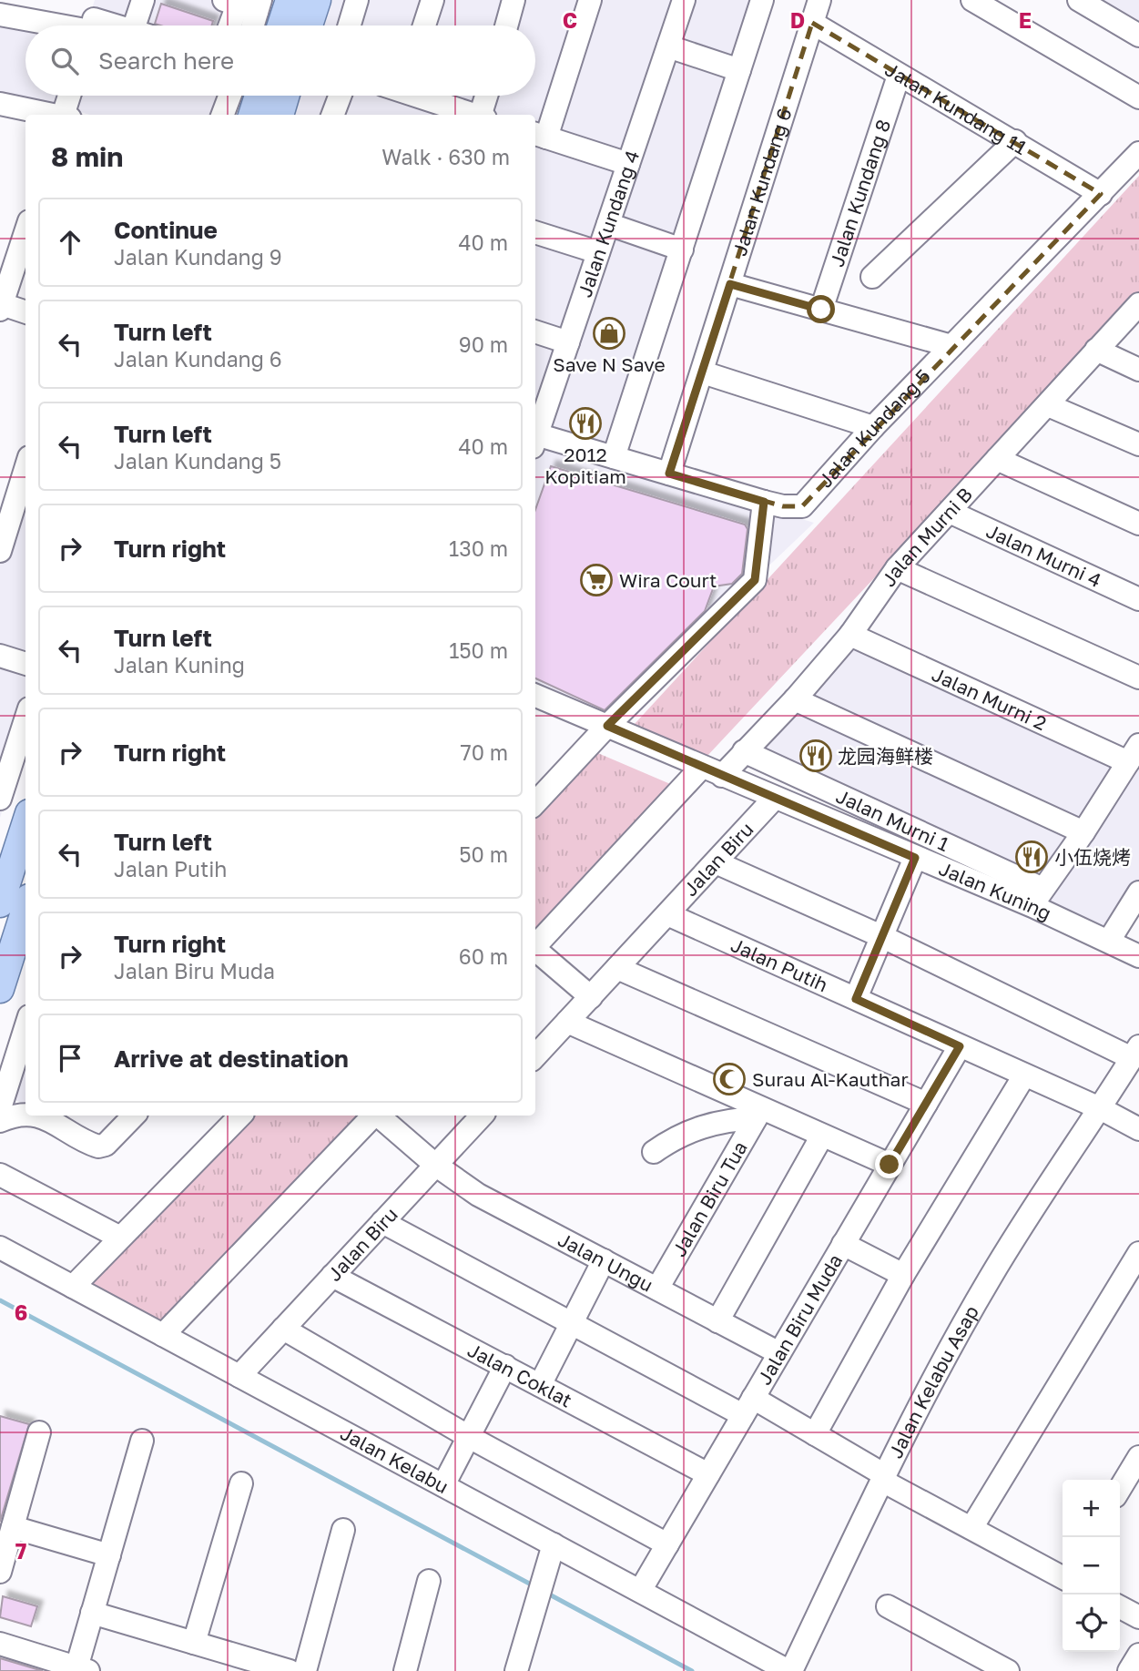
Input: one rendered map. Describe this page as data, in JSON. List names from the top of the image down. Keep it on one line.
{"streets":{"street":["Jalan Kundang 11","Jalan Kundang 6","Jalan Kundang 8","Jalan Kundang 4","Jalan Kundang 5","Jalan Murni B","Jalan Murni 4","Jalan Murni 2","Jalan Murni 1","Jalan Biru","Jalan Kuning","Jalan Putih","Jalan Biru Tua","Jalan Ungu","Jalan Biru Muda","Jalan Coklat","Jalan Kelabu Asap","Jalan Kelabu"]},"crossings":[["Jalan Kundang 11","Jalan Kundang 6"],["Jalan Kundang 11","Jalan Kundang 8"],["Jalan Kundang 11","Jalan Kundang 5"],["Jalan Kundang 6","Jalan Kundang 5"],["Jalan Kundang 4","Jalan Kundang 5"],["Jalan Murni B","Jalan Murni 4"],["Jalan Murni B","Jalan Murni 2"],["Jalan Murni B","Jalan Murni 1"],["Jalan Murni B","Jalan Kuning"],["Jalan Murni 1","Jalan Kuning"],["Jalan Biru","Jalan Kuning"],["Jalan Biru","Jalan Putih"],["Jalan Biru","Jalan Ungu"],["Jalan Biru","Jalan Coklat"],["Jalan Biru","Jalan Kelabu"],["Jalan Putih","Jalan Biru Muda"],["Jalan Putih","Jalan Kelabu Asap"],["Jalan Biru Tua","Jalan Ungu"],["Jalan Ungu","Jalan Biru Muda"],["Jalan Biru Muda","Jalan Coklat"],["Jalan Biru Muda","Jalan Kelabu"],["Jalan Kelabu Asap","Jalan Kelabu"]],"places":{"shop":["Save N Save"],"restaurant":["2012 Kopitiam","龙园海鲜楼","小伍烧烤"],"supermarket":["Wira Court"],"mosque":["Surau Al-Kauthar"]},"page":{"search":"Search here","heading":["8 min","Walk · 630 m"],"list":[["Continue","Jalan Kundang 9","40 m"],["Turn left","Jalan Kundang 6","90 m"],["Turn left","Jalan Kundang 5","40 m"],["Turn right","130 m"],["Turn left","Jalan Kuning","150 m"],["Turn right","70 m"],["Turn left","Jalan Putih","50 m"],["Turn right","Jalan Biru Muda","60 m"],"Arrive at destination"],"map_buttons":["+","−"]},"grid":{"columns":["C","D","E"],"rows":["6","7"]}}
